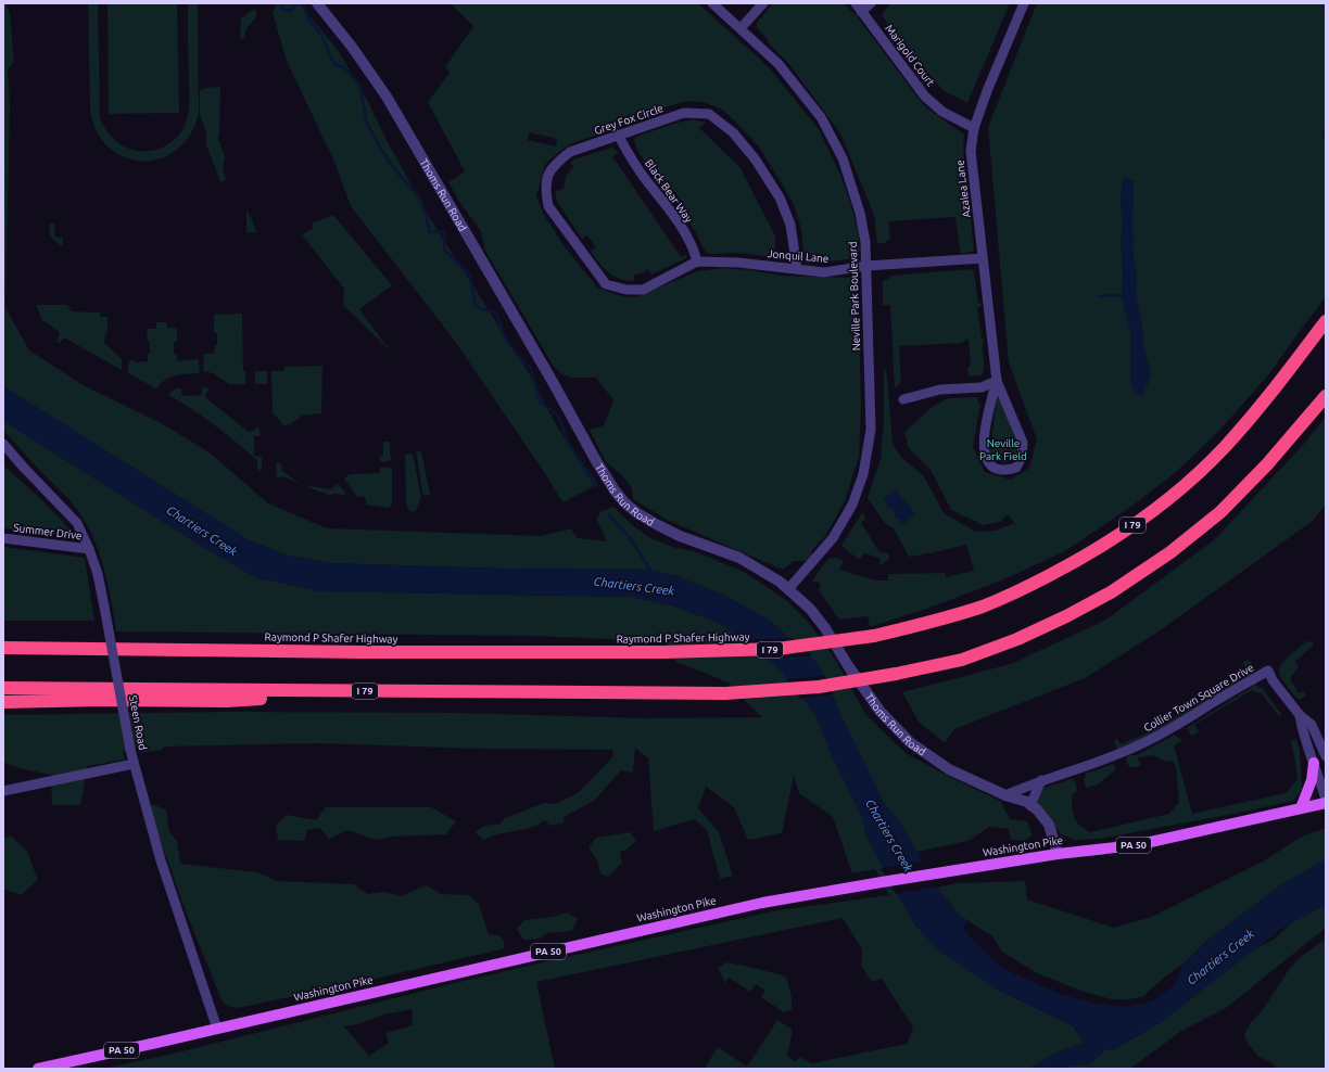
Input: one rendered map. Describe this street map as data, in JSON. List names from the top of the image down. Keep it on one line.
{"streets":{"highway":["I 79","Raymond P Shafer Highway"],"main road":["PA 50","Washington Pike"],"street":["Marigold Court","Grey Fox Circle","Azalea Lane","Black Bear Way","Thoms Run Road","Jonquil Lane","Neville Park Boulevard","Summer Drive","Collier Town Square Drive","Steen Road"]},"crossings":[["Marigold Court","Azalea Lane"],["Grey Fox Circle","Black Bear Way"],["Grey Fox Circle","Jonquil Lane"],["Azalea Lane","Jonquil Lane"],["Black Bear Way","Jonquil Lane"],["Thoms Run Road","Neville Park Boulevard"],["Thoms Run Road","Collier Town Square Drive"],["Thoms Run Road","Washington Pike"],["Jonquil Lane","Neville Park Boulevard"],["Summer Drive","Steen Road"],["Collier Town Square Drive","Washington Pike"],["Steen Road","Washington Pike"]],"water":["Chartiers Creek"],"parks":["Neville Park Field"]}
